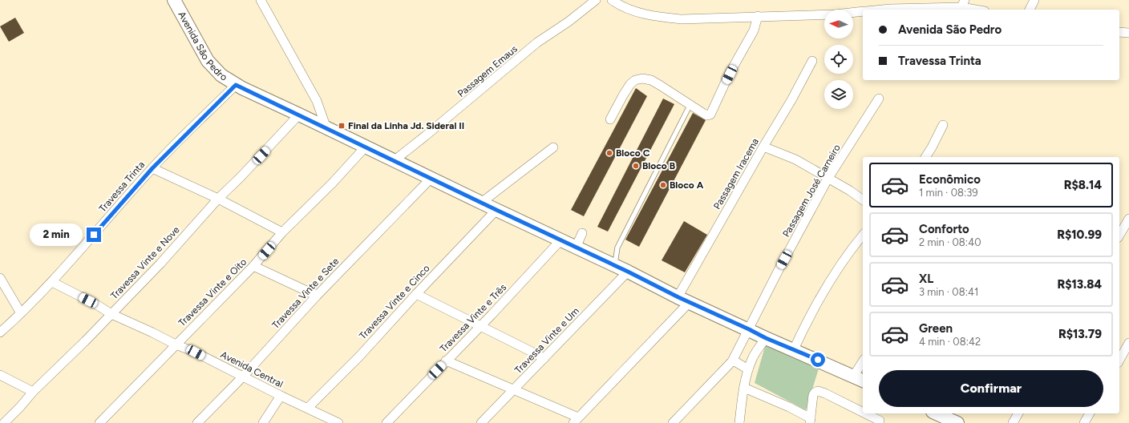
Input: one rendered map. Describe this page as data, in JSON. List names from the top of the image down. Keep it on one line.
{"streets":{"main road":["Avenida São Pedro"],"street":["Passagem Emaus","Passagem Iracema","Travessa Trinta","Passagem José Carneiro","Travessa Vinte e Nove","Travessa Vinte e Oito","Travessa Vinte e Sete","Travessa Vinte e Cinco","Travessa Vinte e Três","Travessa Vinte e Um","Avenida Central"]},"crossings":[["Avenida São Pedro","Passagem Emaus"],["Avenida São Pedro","Passagem Iracema"],["Avenida São Pedro","Travessa Trinta"],["Avenida São Pedro","Passagem José Carneiro"],["Avenida São Pedro","Travessa Vinte e Nove"],["Avenida São Pedro","Travessa Vinte e Oito"],["Avenida São Pedro","Travessa Vinte e Sete"],["Avenida São Pedro","Travessa Vinte e Cinco"],["Avenida São Pedro","Travessa Vinte e Três"],["Avenida São Pedro","Travessa Vinte e Um"],["Travessa Trinta","Avenida Central"],["Travessa Vinte e Nove","Avenida Central"],["Travessa Vinte e Oito","Avenida Central"],["Travessa Vinte e Sete","Avenida Central"],["Travessa Vinte e Cinco","Avenida Central"]],"places":{"transit":["Final da Linha Jd. Sideral II"],"other":["Bloco C","Bloco B","Bloco A"]},"north":"left","page":{"banner":["Avenida São Pedro","Travessa Trinta"],"list":[{"name":"Econômico","note":"1 min · 08:39","value":"R$8.14"},{"name":"Conforto","note":"2 min · 08:40","value":"R$10.99"},{"name":"XL","note":"3 min · 08:41","value":"R$13.84"},{"name":"Green","note":"4 min · 08:42","value":"R$13.79"}],"bubble":"2 min","buttons":"Confirmar"}}
